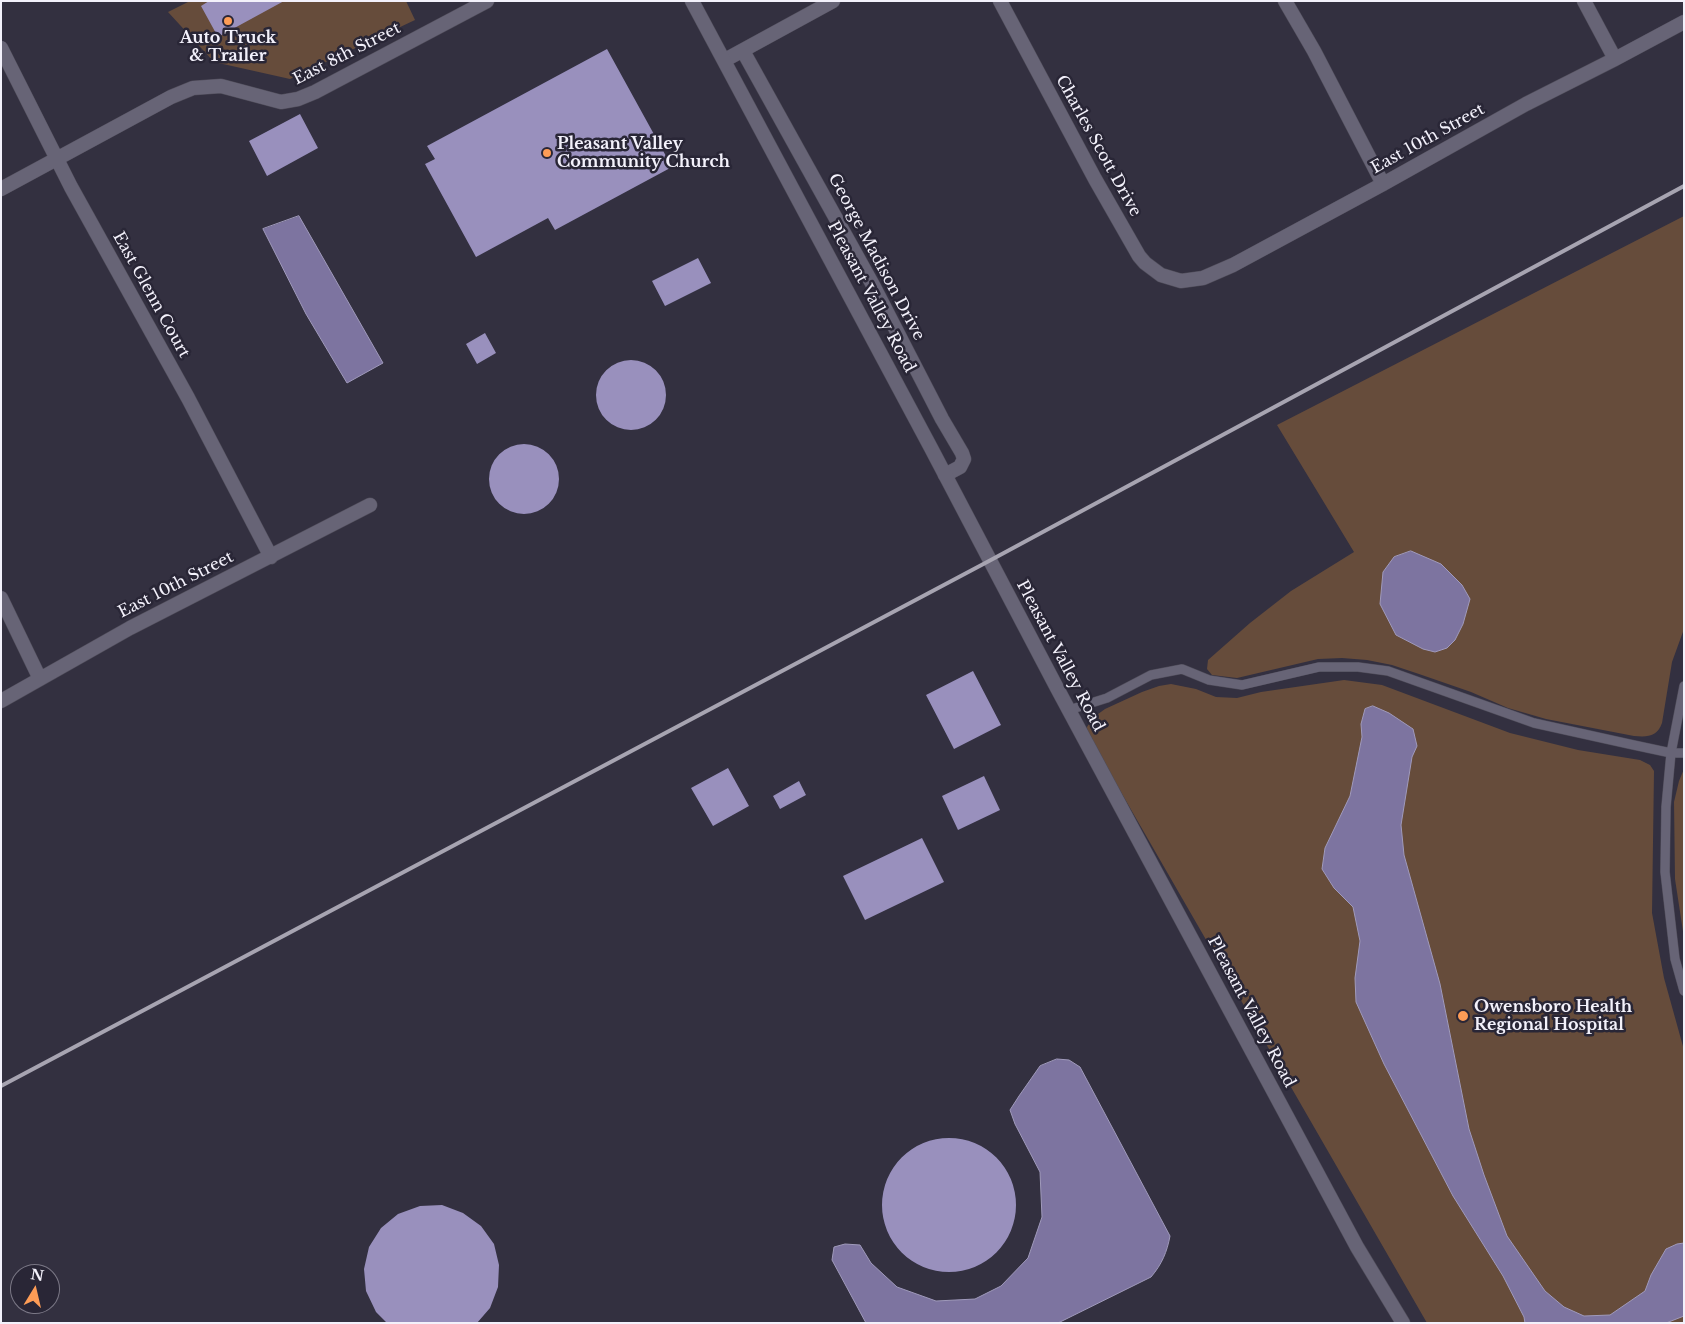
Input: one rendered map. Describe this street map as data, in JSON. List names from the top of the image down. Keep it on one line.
{"streets":{"street":["East 8th Street","East 10th Street","Charles Scott Drive","George Madison Drive","East Glenn Court","Pleasant Valley Road"]},"crossings":[["East 8th Street","East Glenn Court"],["East 10th Street","Charles Scott Drive"],["East 10th Street","East Glenn Court"],["George Madison Drive","Pleasant Valley Road"]],"places":["Auto Truck & Trailer","Pleasant Valley Community Church","Owensboro Health Regional Hospital"],"north":"top"}
